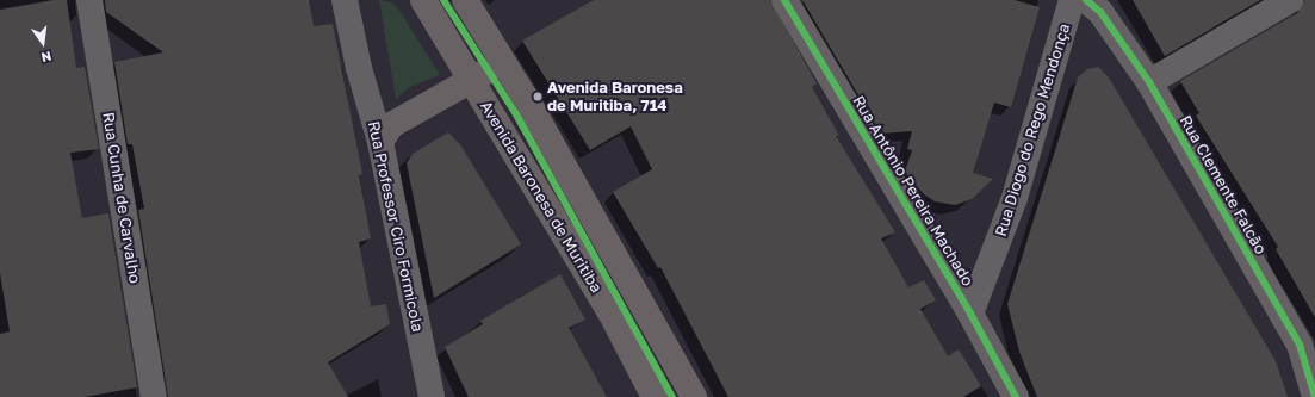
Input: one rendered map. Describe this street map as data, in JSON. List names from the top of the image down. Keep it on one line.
{"streets":{"main road":["Avenida Baronesa de Muritiba"],"street":["Rua Diogo do Rego Mendonça","Rua Clemente Falcão","Rua Antônio Pereira Machado","Rua Cunha de Carvalho","Rua Professor Ciro Formicola"]},"crossings":[["Rua Diogo do Rego Mendonça","Rua Antônio Pereira Machado"]],"places":["Avenida Baronesa de Muritiba, 714"],"north":"bottom"}
